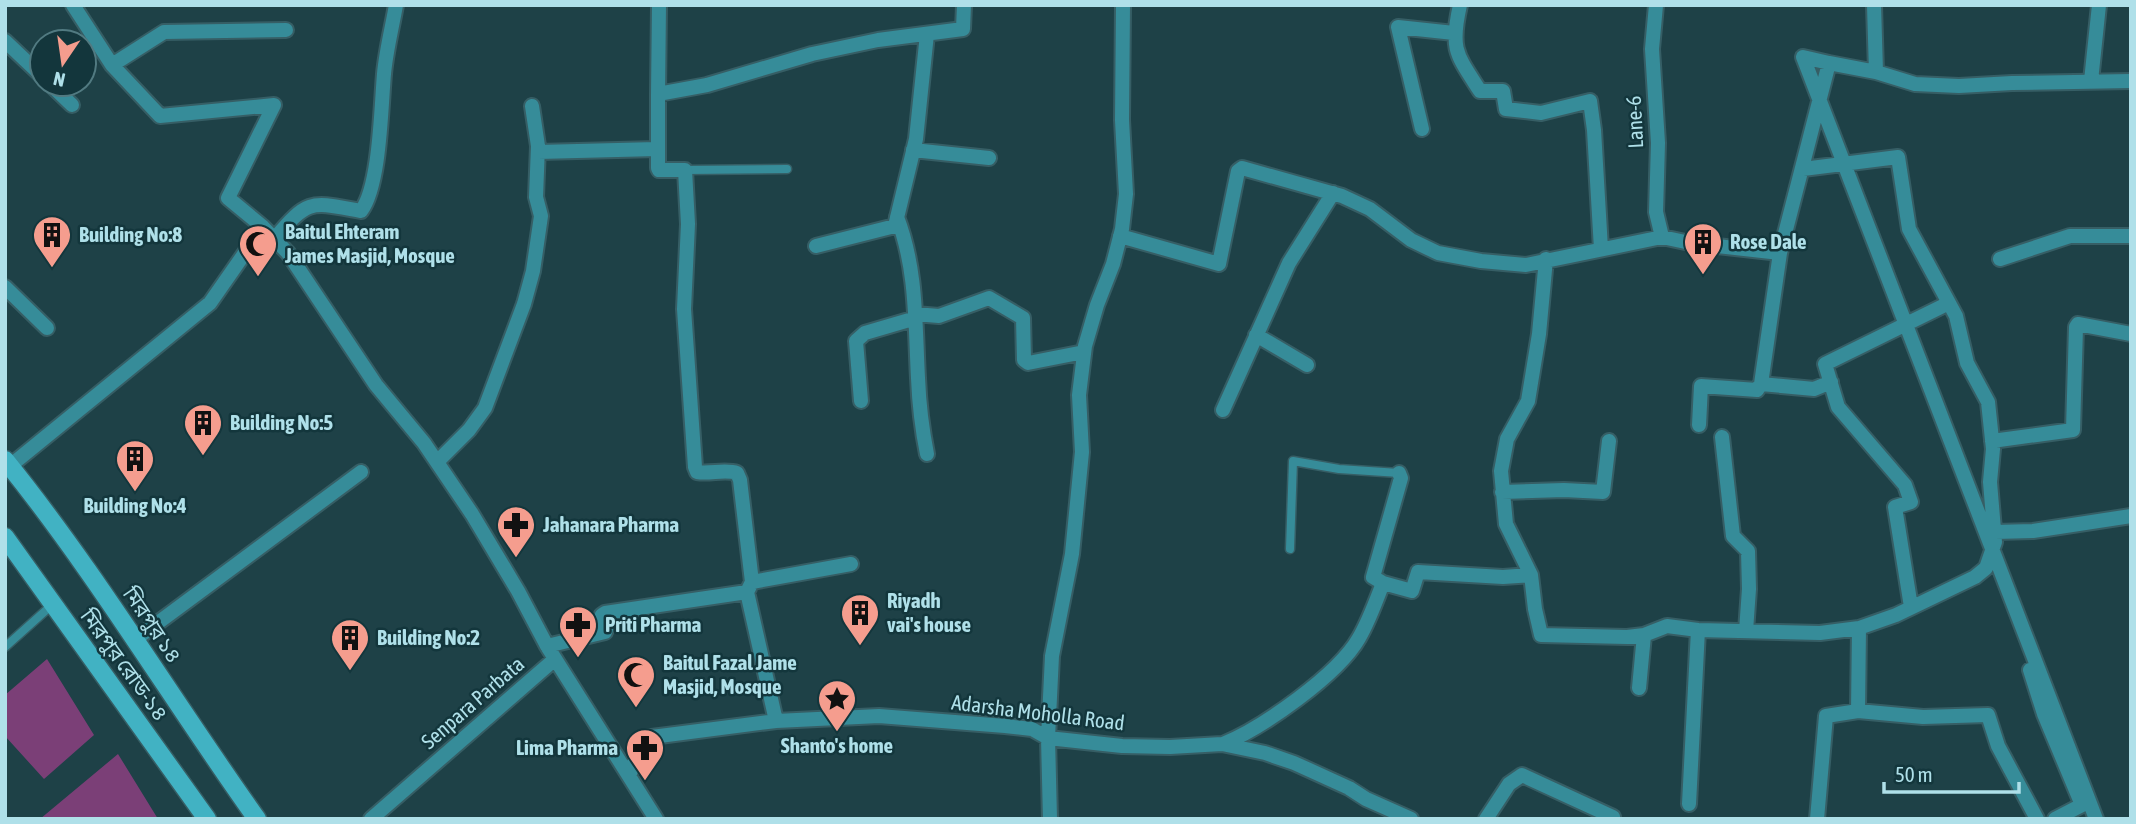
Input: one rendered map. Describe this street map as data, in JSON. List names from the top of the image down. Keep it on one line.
{"streets":{"main road":["মিরপুর ১৪","মিরপুর রোড-১৪"],"street":["Lane-6","Senpara Parbata","Adarsha Moholla Road"]},"crossings":[["Senpara Parbata","Adarsha Moholla Road"]],"places":{"building":["Building No:8","Rose Dale","Building No:5","Building No:4","Riyadh vai's house","Building No:2"],"mosque":["Baitul Ehteram James Masjid, Mosque","Baitul Fazal Jame Masjid, Mosque"],"pharmacy":["Jahanara Pharma","Priti Pharma","Lima Pharma"],"place":["Shanto's home"]},"scale_bar":"50 m","north":"bottom"}
